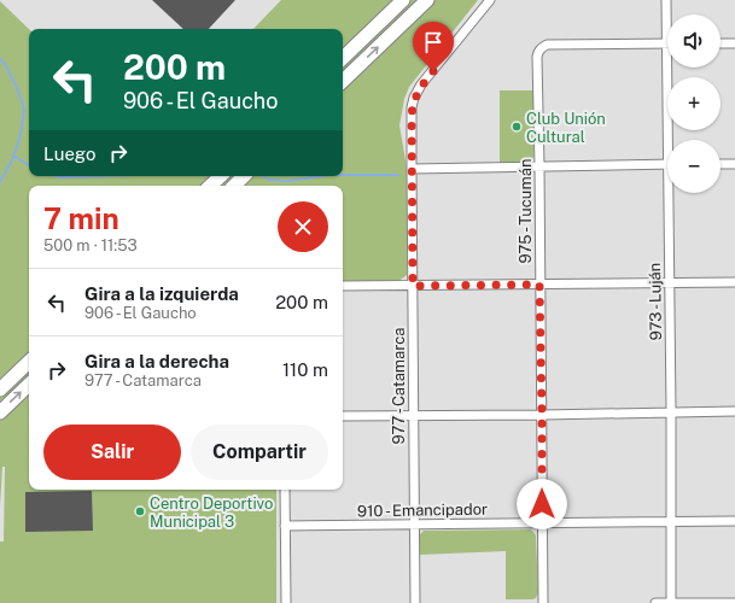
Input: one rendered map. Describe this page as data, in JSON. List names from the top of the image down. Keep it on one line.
{"streets":{"street":["975 - Tucumán","973 - Luján","977 - Catamarca","910 - Emancipador"]},"crossings":[["975 - Tucumán","910 - Emancipador"],["973 - Luján","910 - Emancipador"],["977 - Catamarca","910 - Emancipador"]],"places":["Club Unión Cultural","Centro Deportivo Municipal 3"],"page":{"map_buttons":["+","−"],"turn":["200 m","906 - El Gaucho"],"then":"Luego","heading":["7 min","500 m · 11:53"],"list":[{"name":"Gira a la izquierda","note":"906 - El Gaucho","value":"200 m"},{"name":"Gira a la derecha","note":"977 - Catamarca","value":"110 m"}],"buttons":["Salir","Compartir"]}}
